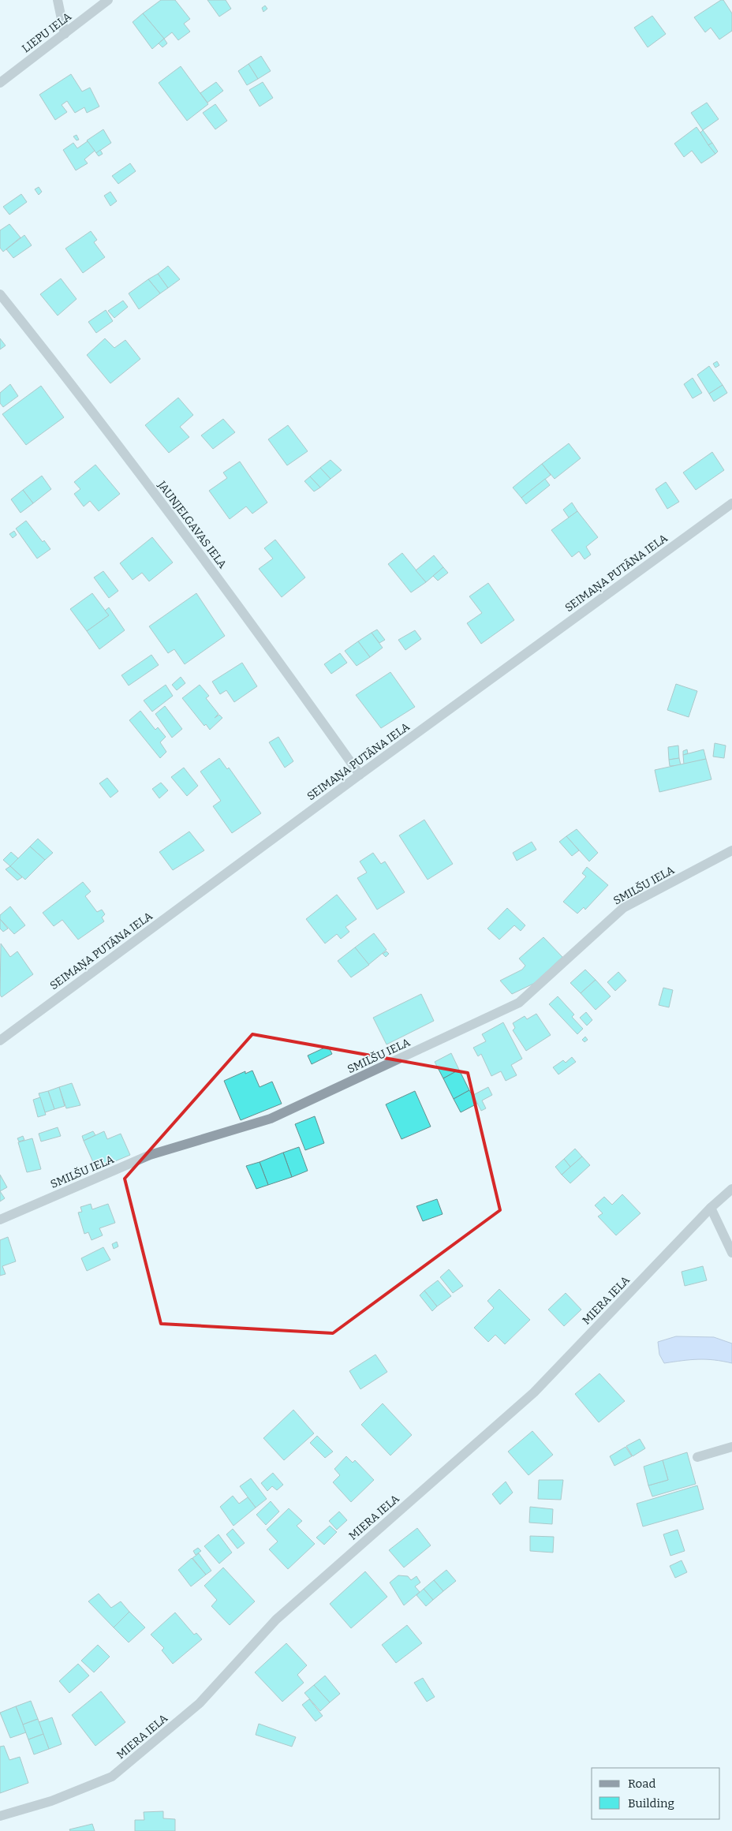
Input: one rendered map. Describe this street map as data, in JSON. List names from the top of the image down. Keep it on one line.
{"streets":{"street":["LIEPU IELA","JAUNJELGAVAS IELA","SEIMAŅA PUTĀNA IELA","SMILŠU IELA","MIERA IELA"]},"crossings":[["JAUNJELGAVAS IELA","SEIMAŅA PUTĀNA IELA"]],"legend":["Road","Building"]}
